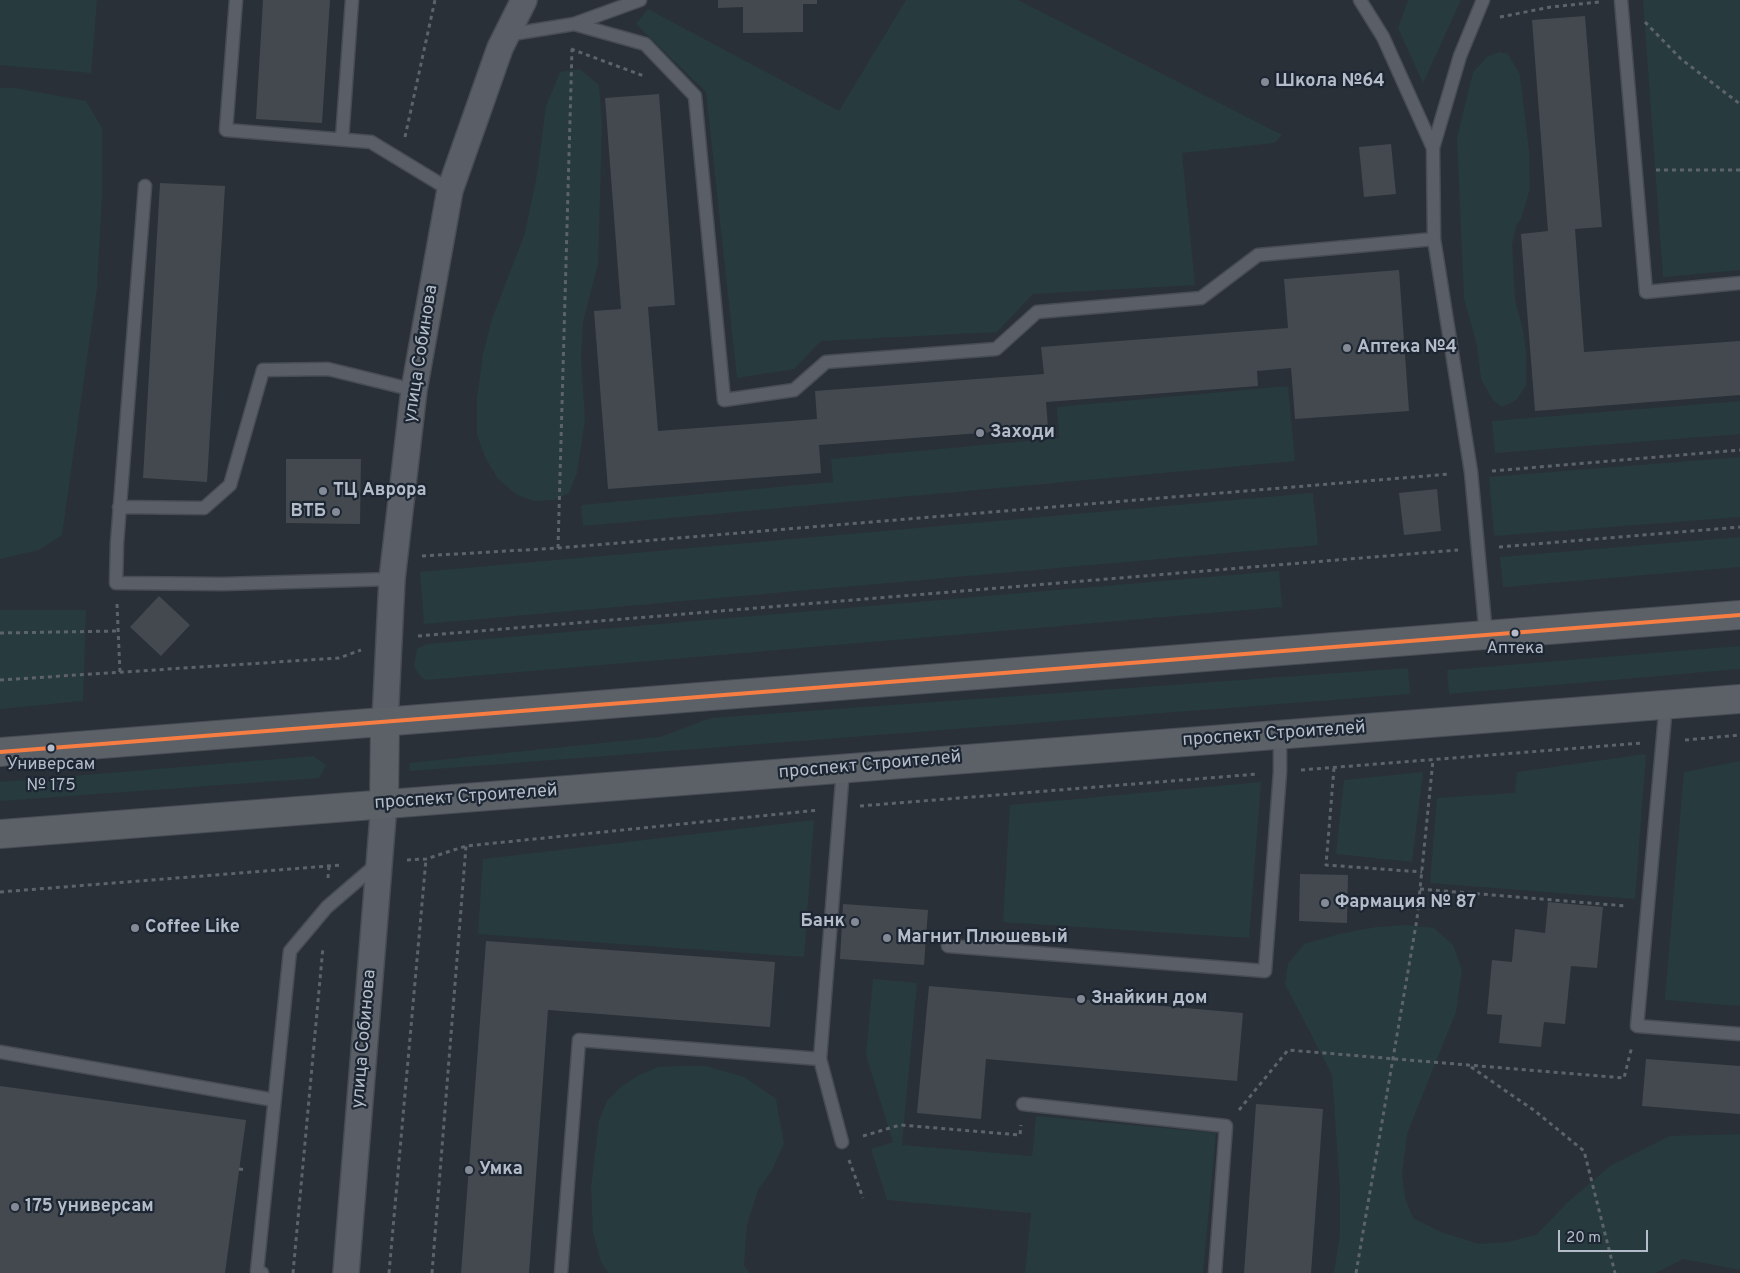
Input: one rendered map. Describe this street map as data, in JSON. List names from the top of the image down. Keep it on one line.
{"streets":{"main road":["проспект Строителей"],"street":["улица Собинова"]},"crossings":[["улица Собинова","проспект Строителей"]],"places":["Школа №64","Аптека №4","Заходи","ТЦ Аврора","ВТБ","Аптека","Универсам № 175","Фармация № 87","Банк","Coffee Like","Магнит Плюшевый","Знайкин дом","Умка","175 универсам"],"scale_bar":"20 m"}
